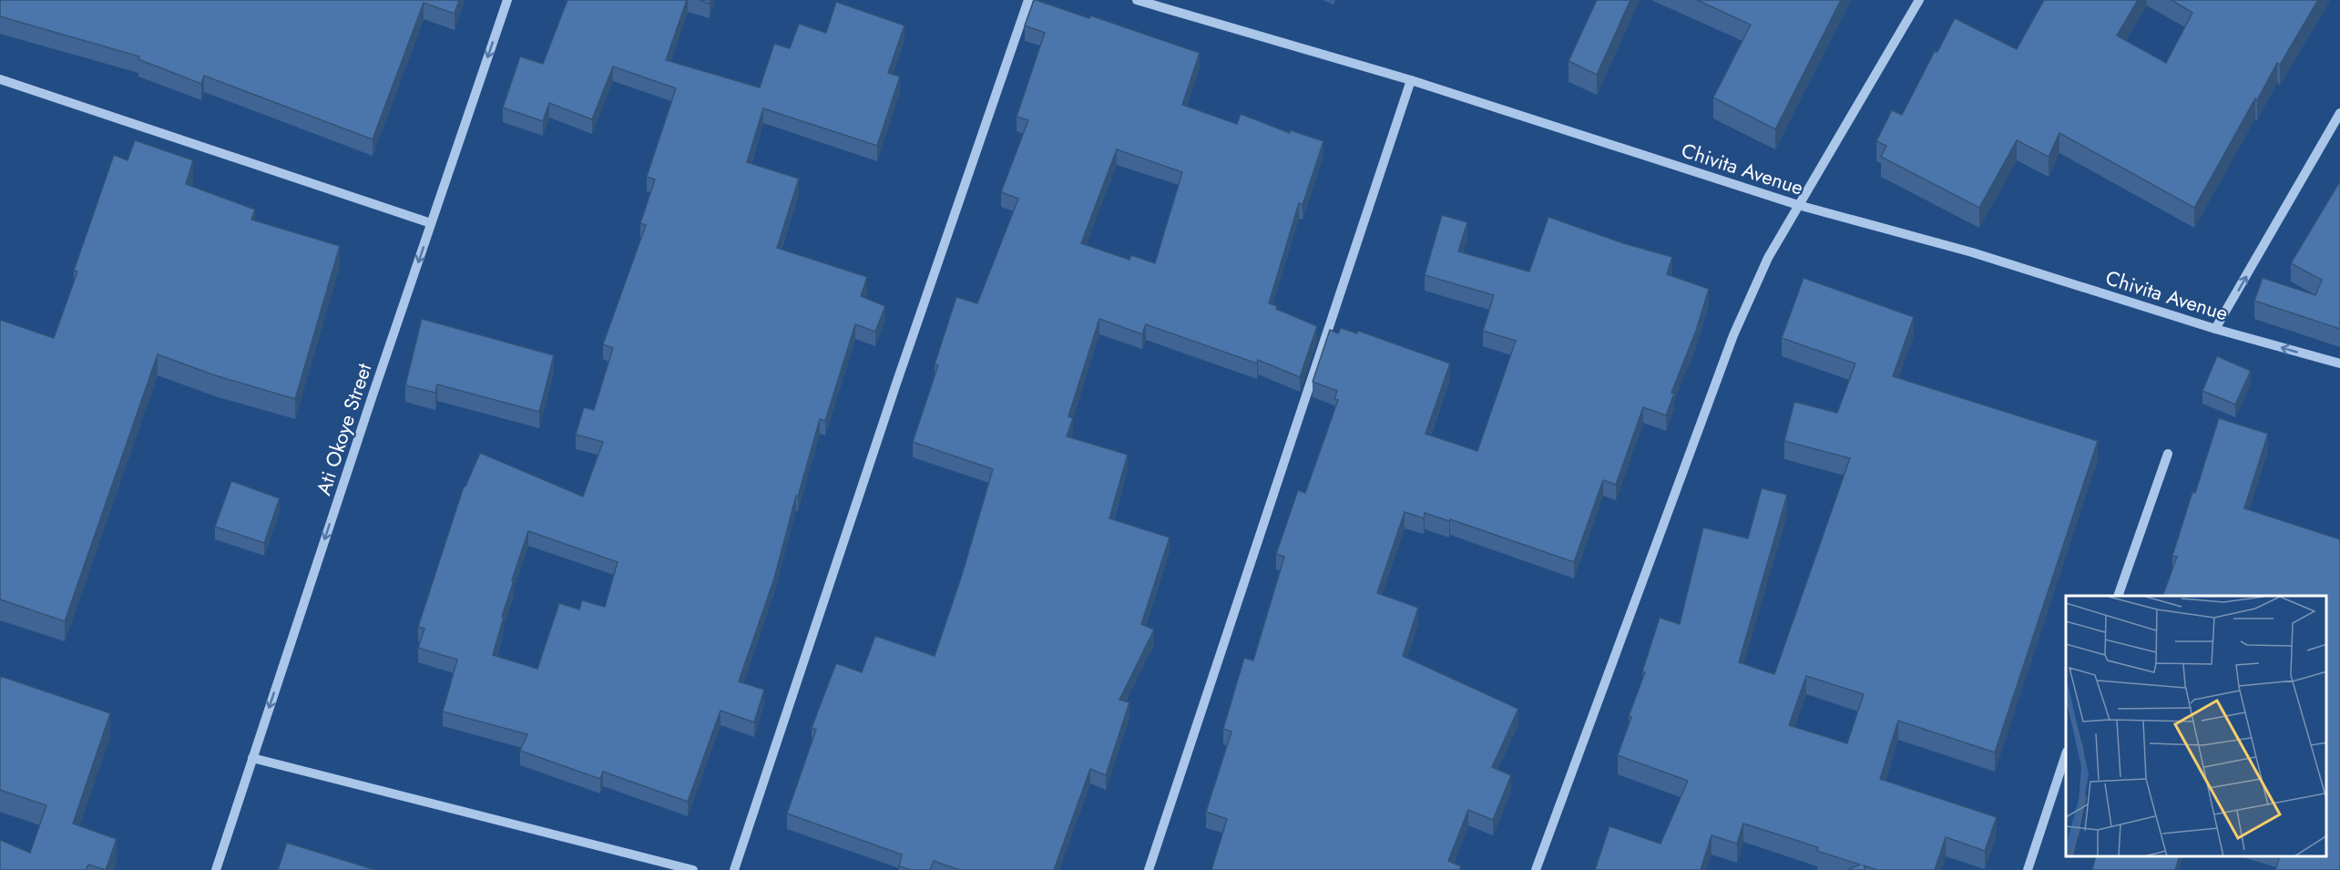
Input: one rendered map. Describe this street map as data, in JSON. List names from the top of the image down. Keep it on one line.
{"streets":{"street":["Chivita Avenue","Ati Okoye Street"]},"one_way":["Ati Okoye Street"]}
